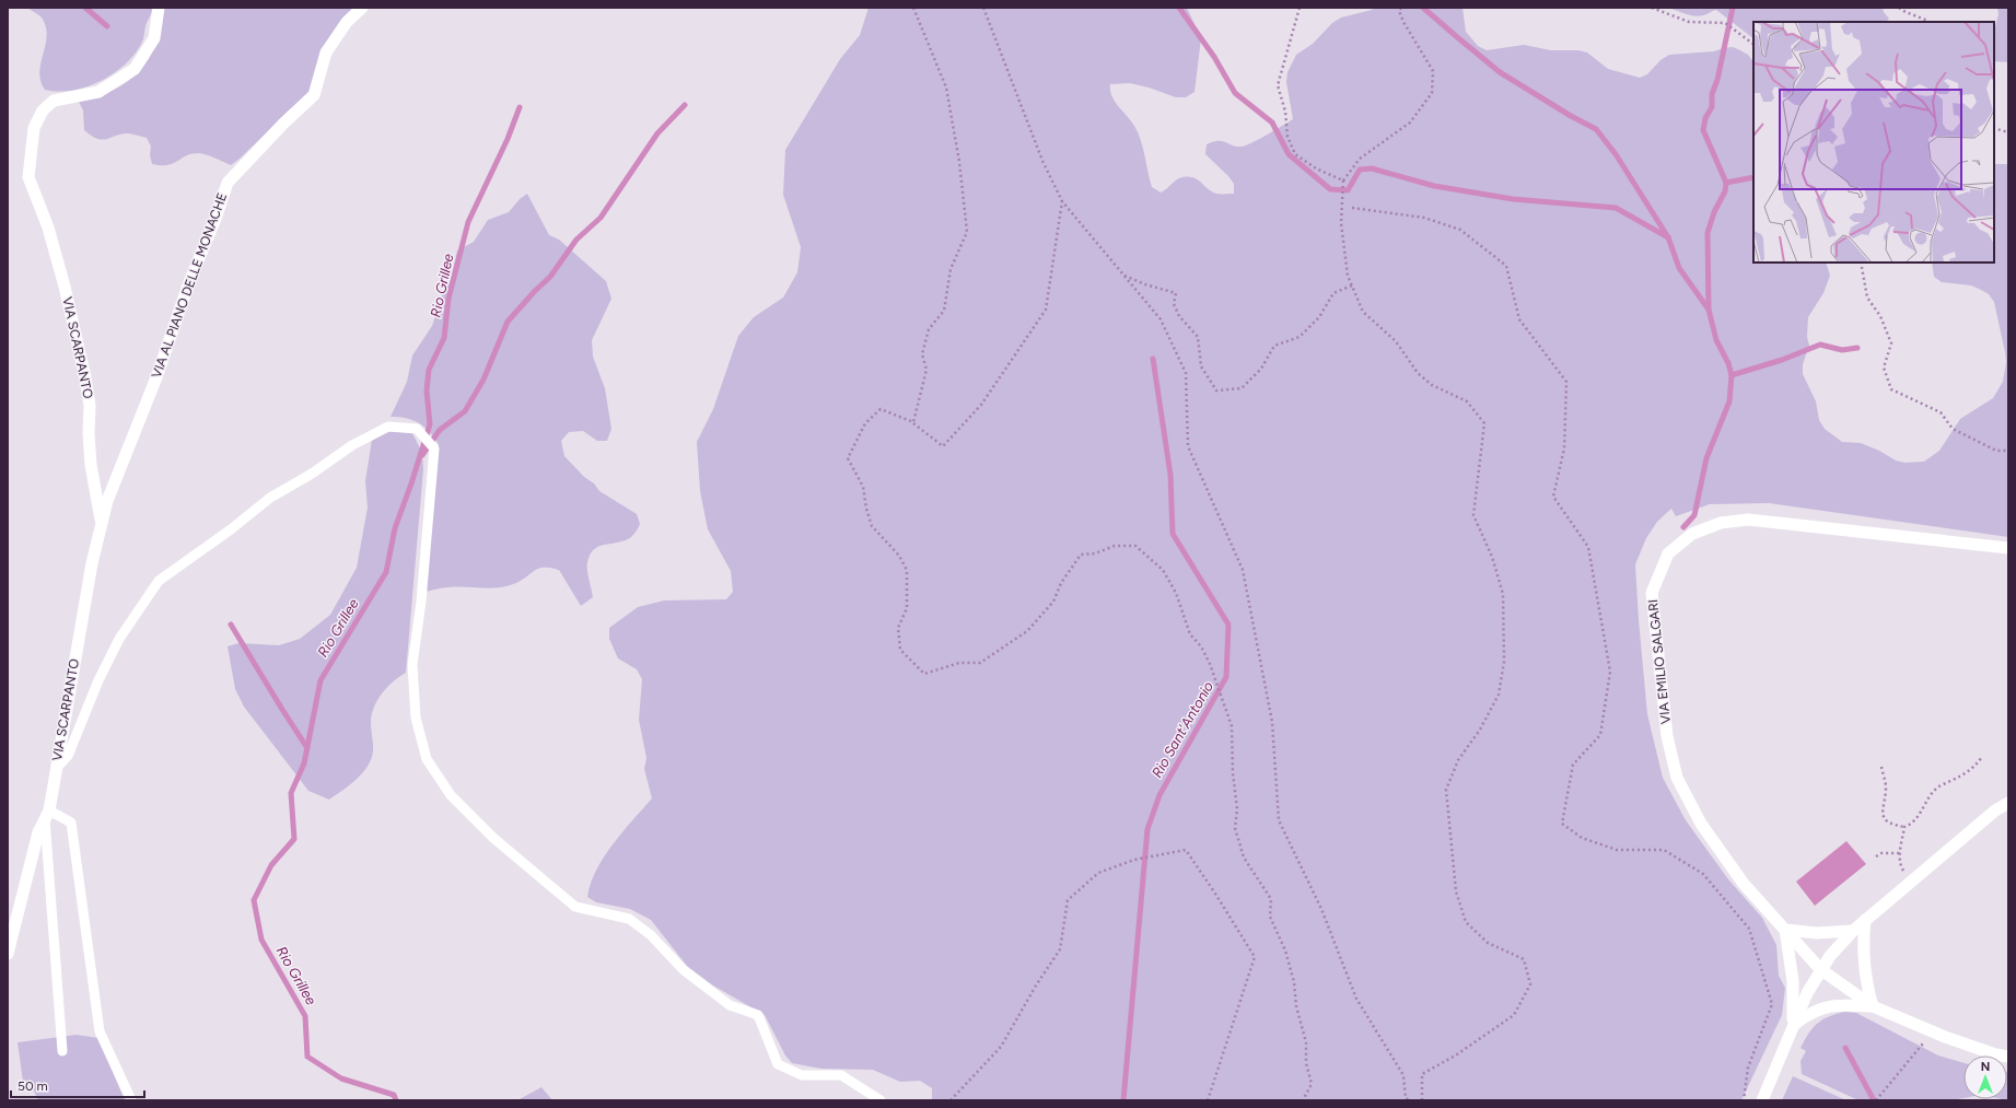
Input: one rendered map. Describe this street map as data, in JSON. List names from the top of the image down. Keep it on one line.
{"streets":{"street":["VIA AL PIANO DELLE MONACHE","VIA SCARPANTO","VIA EMILIO SALGARI"]},"crossings":[["VIA AL PIANO DELLE MONACHE","VIA SCARPANTO"]],"water":["Rio Grillee","Rio Sant'Antonio"],"scale_bar":"50 m","north":"top"}
